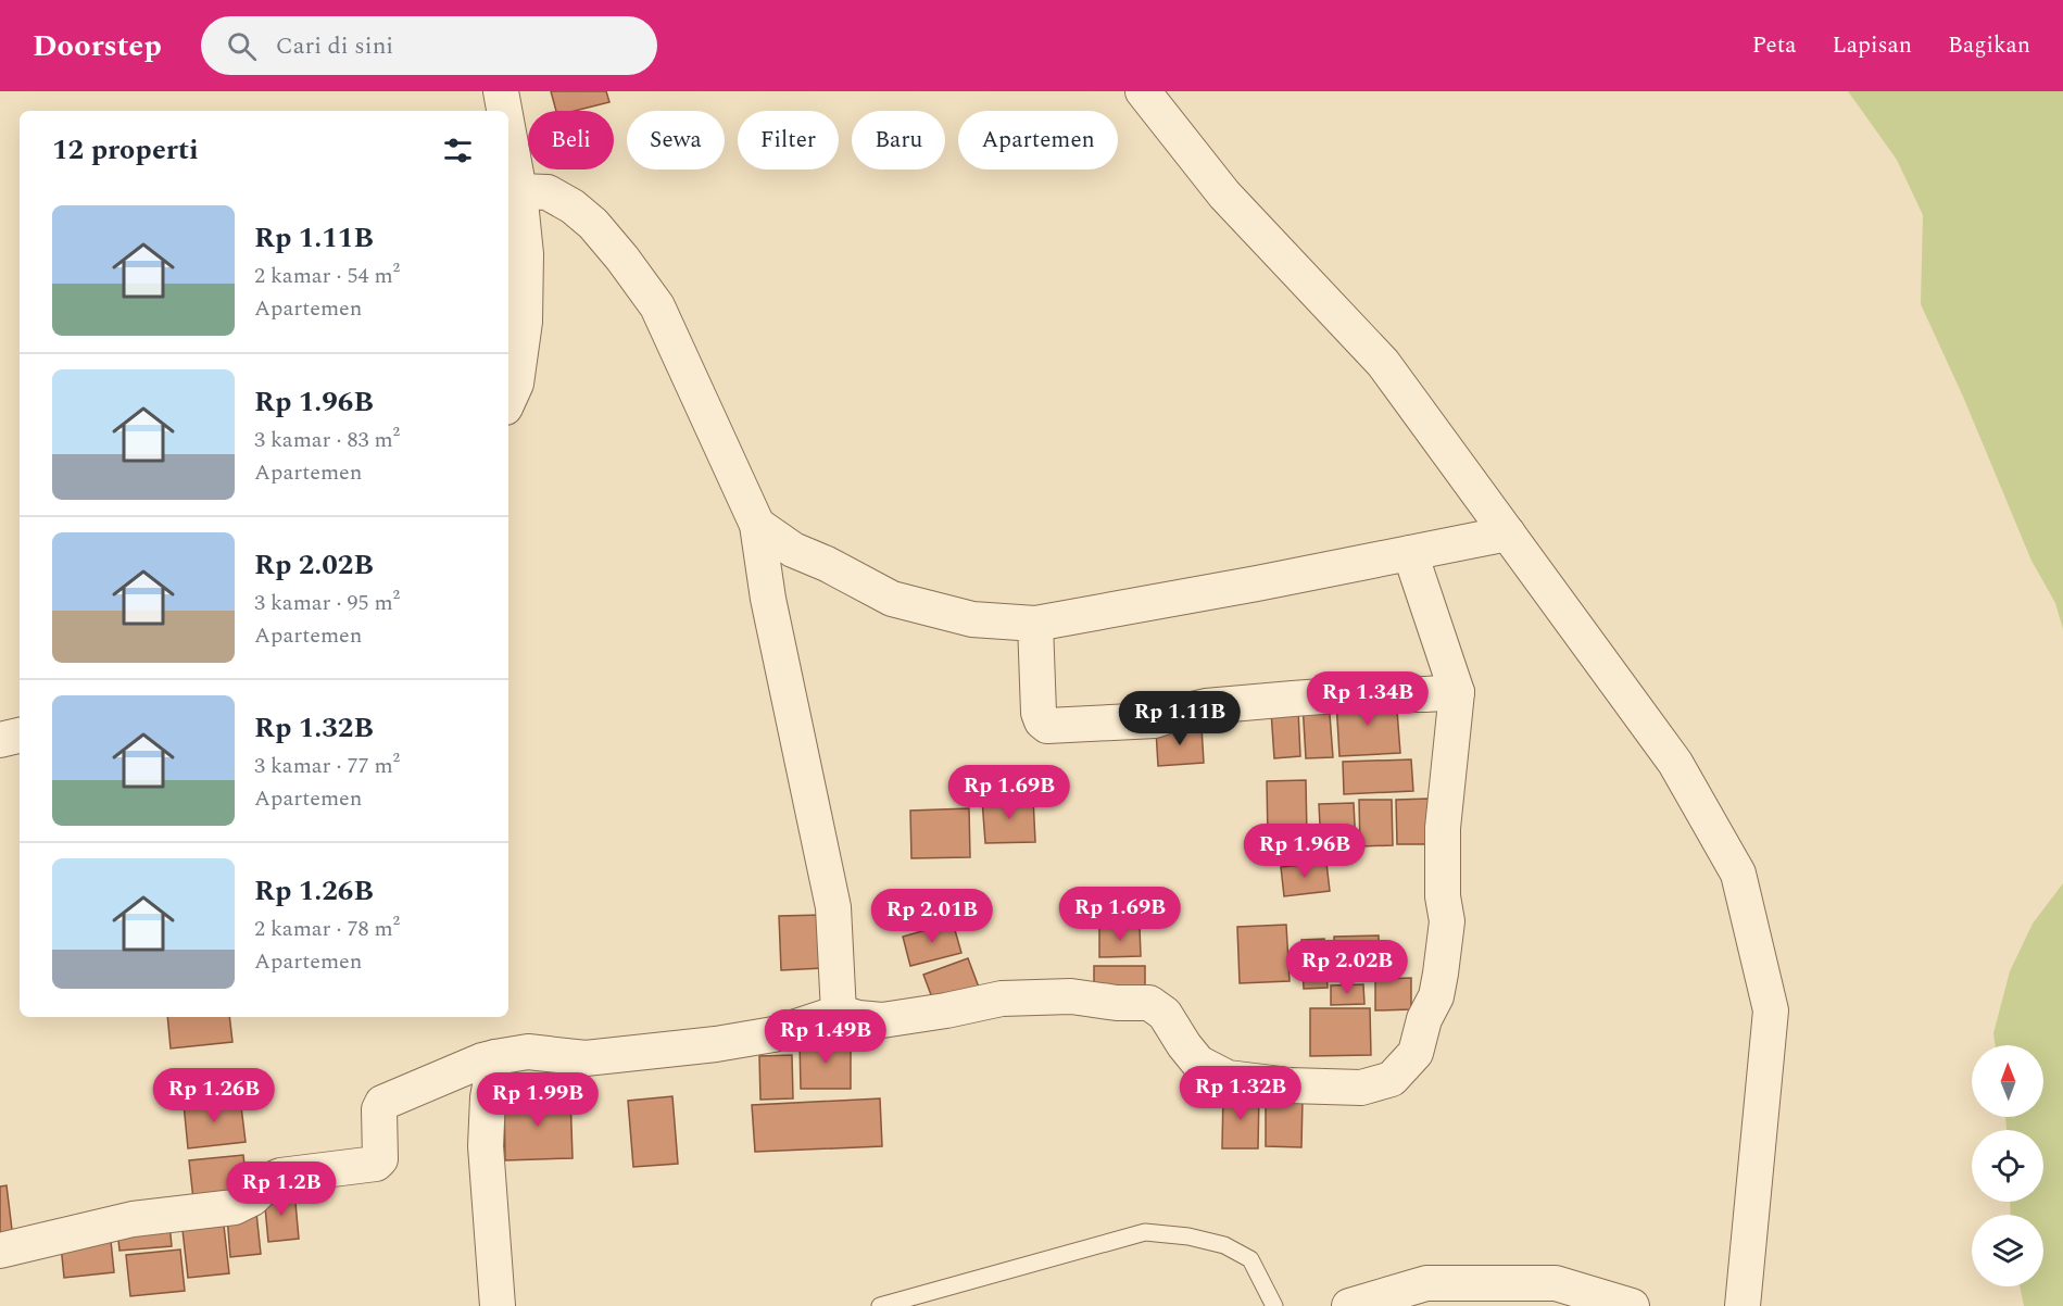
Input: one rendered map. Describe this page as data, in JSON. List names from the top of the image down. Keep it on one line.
{"north":"top","page":{"header":"Doorstep","search":"Cari di sini","nav":["Peta","Lapisan","Bagikan"],"chip":["Beli","Sewa","Filter","Baru","Apartemen"],"heading":"12 properti","list":[{"name":"Rp 1.11B","note":"2 kamar · 54 m² · Apartemen"},{"name":"Rp 1.96B","note":"3 kamar · 83 m² · Apartemen"},{"name":"Rp 2.02B","note":"3 kamar · 95 m² · Apartemen"},{"name":"Rp 1.32B","note":"3 kamar · 77 m² · Apartemen"},{"name":"Rp 1.26B","note":"2 kamar · 78 m² · Apartemen"}],"price":["Rp 1.34B","Rp 1.11B","Rp 1.69B","Rp 1.96B","Rp 1.69B","Rp 2.01B","Rp 2.02B","Rp 1.49B","Rp 1.32B","Rp 1.26B","Rp 1.99B","Rp 1.2B"]}}
